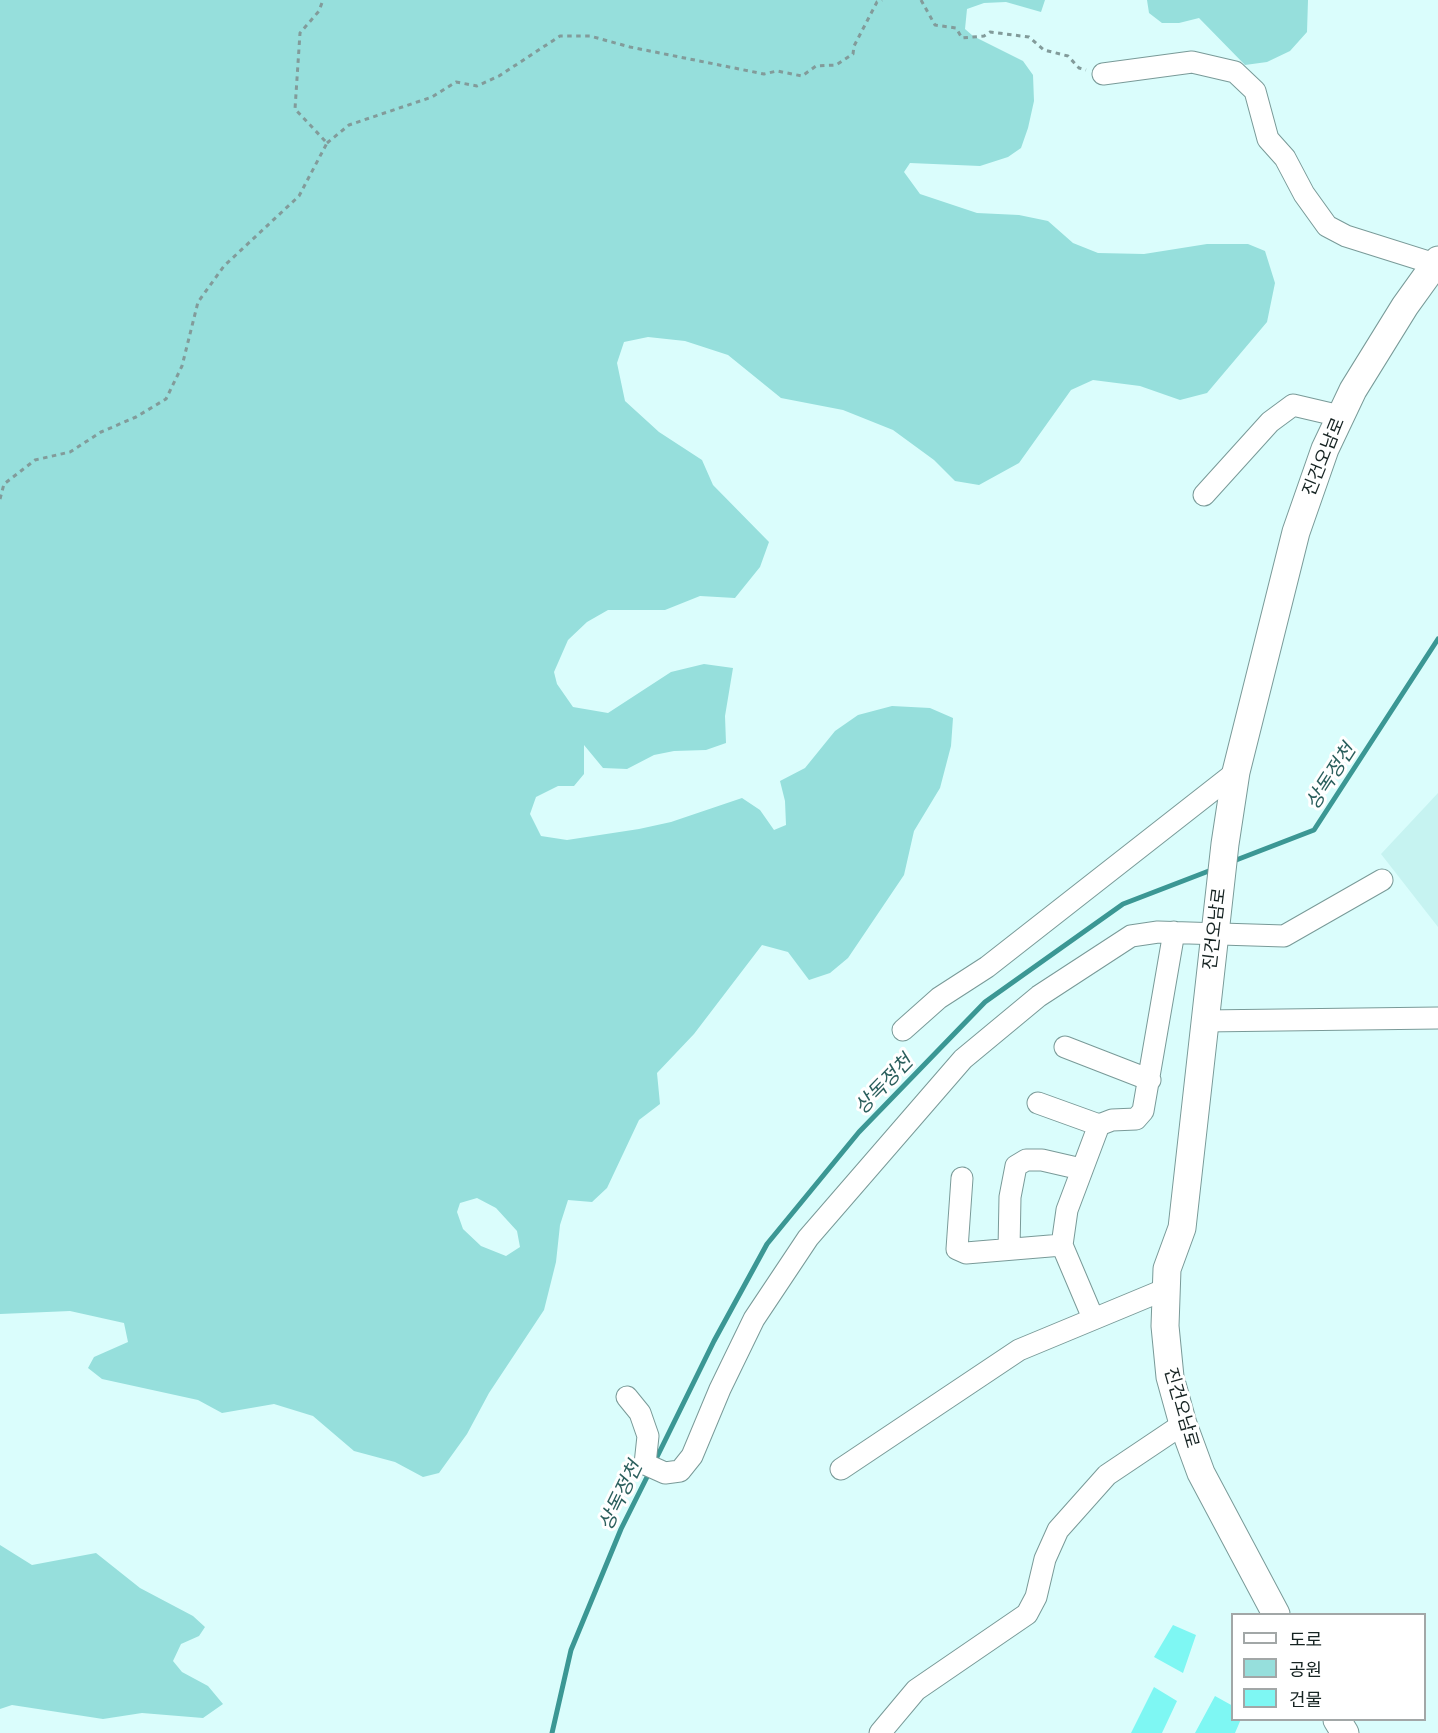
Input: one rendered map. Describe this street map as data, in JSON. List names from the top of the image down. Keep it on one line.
{"streets":{"main road":["진건오남로"]},"water":["상독정천"],"legend":["도로","공원","건물"]}
